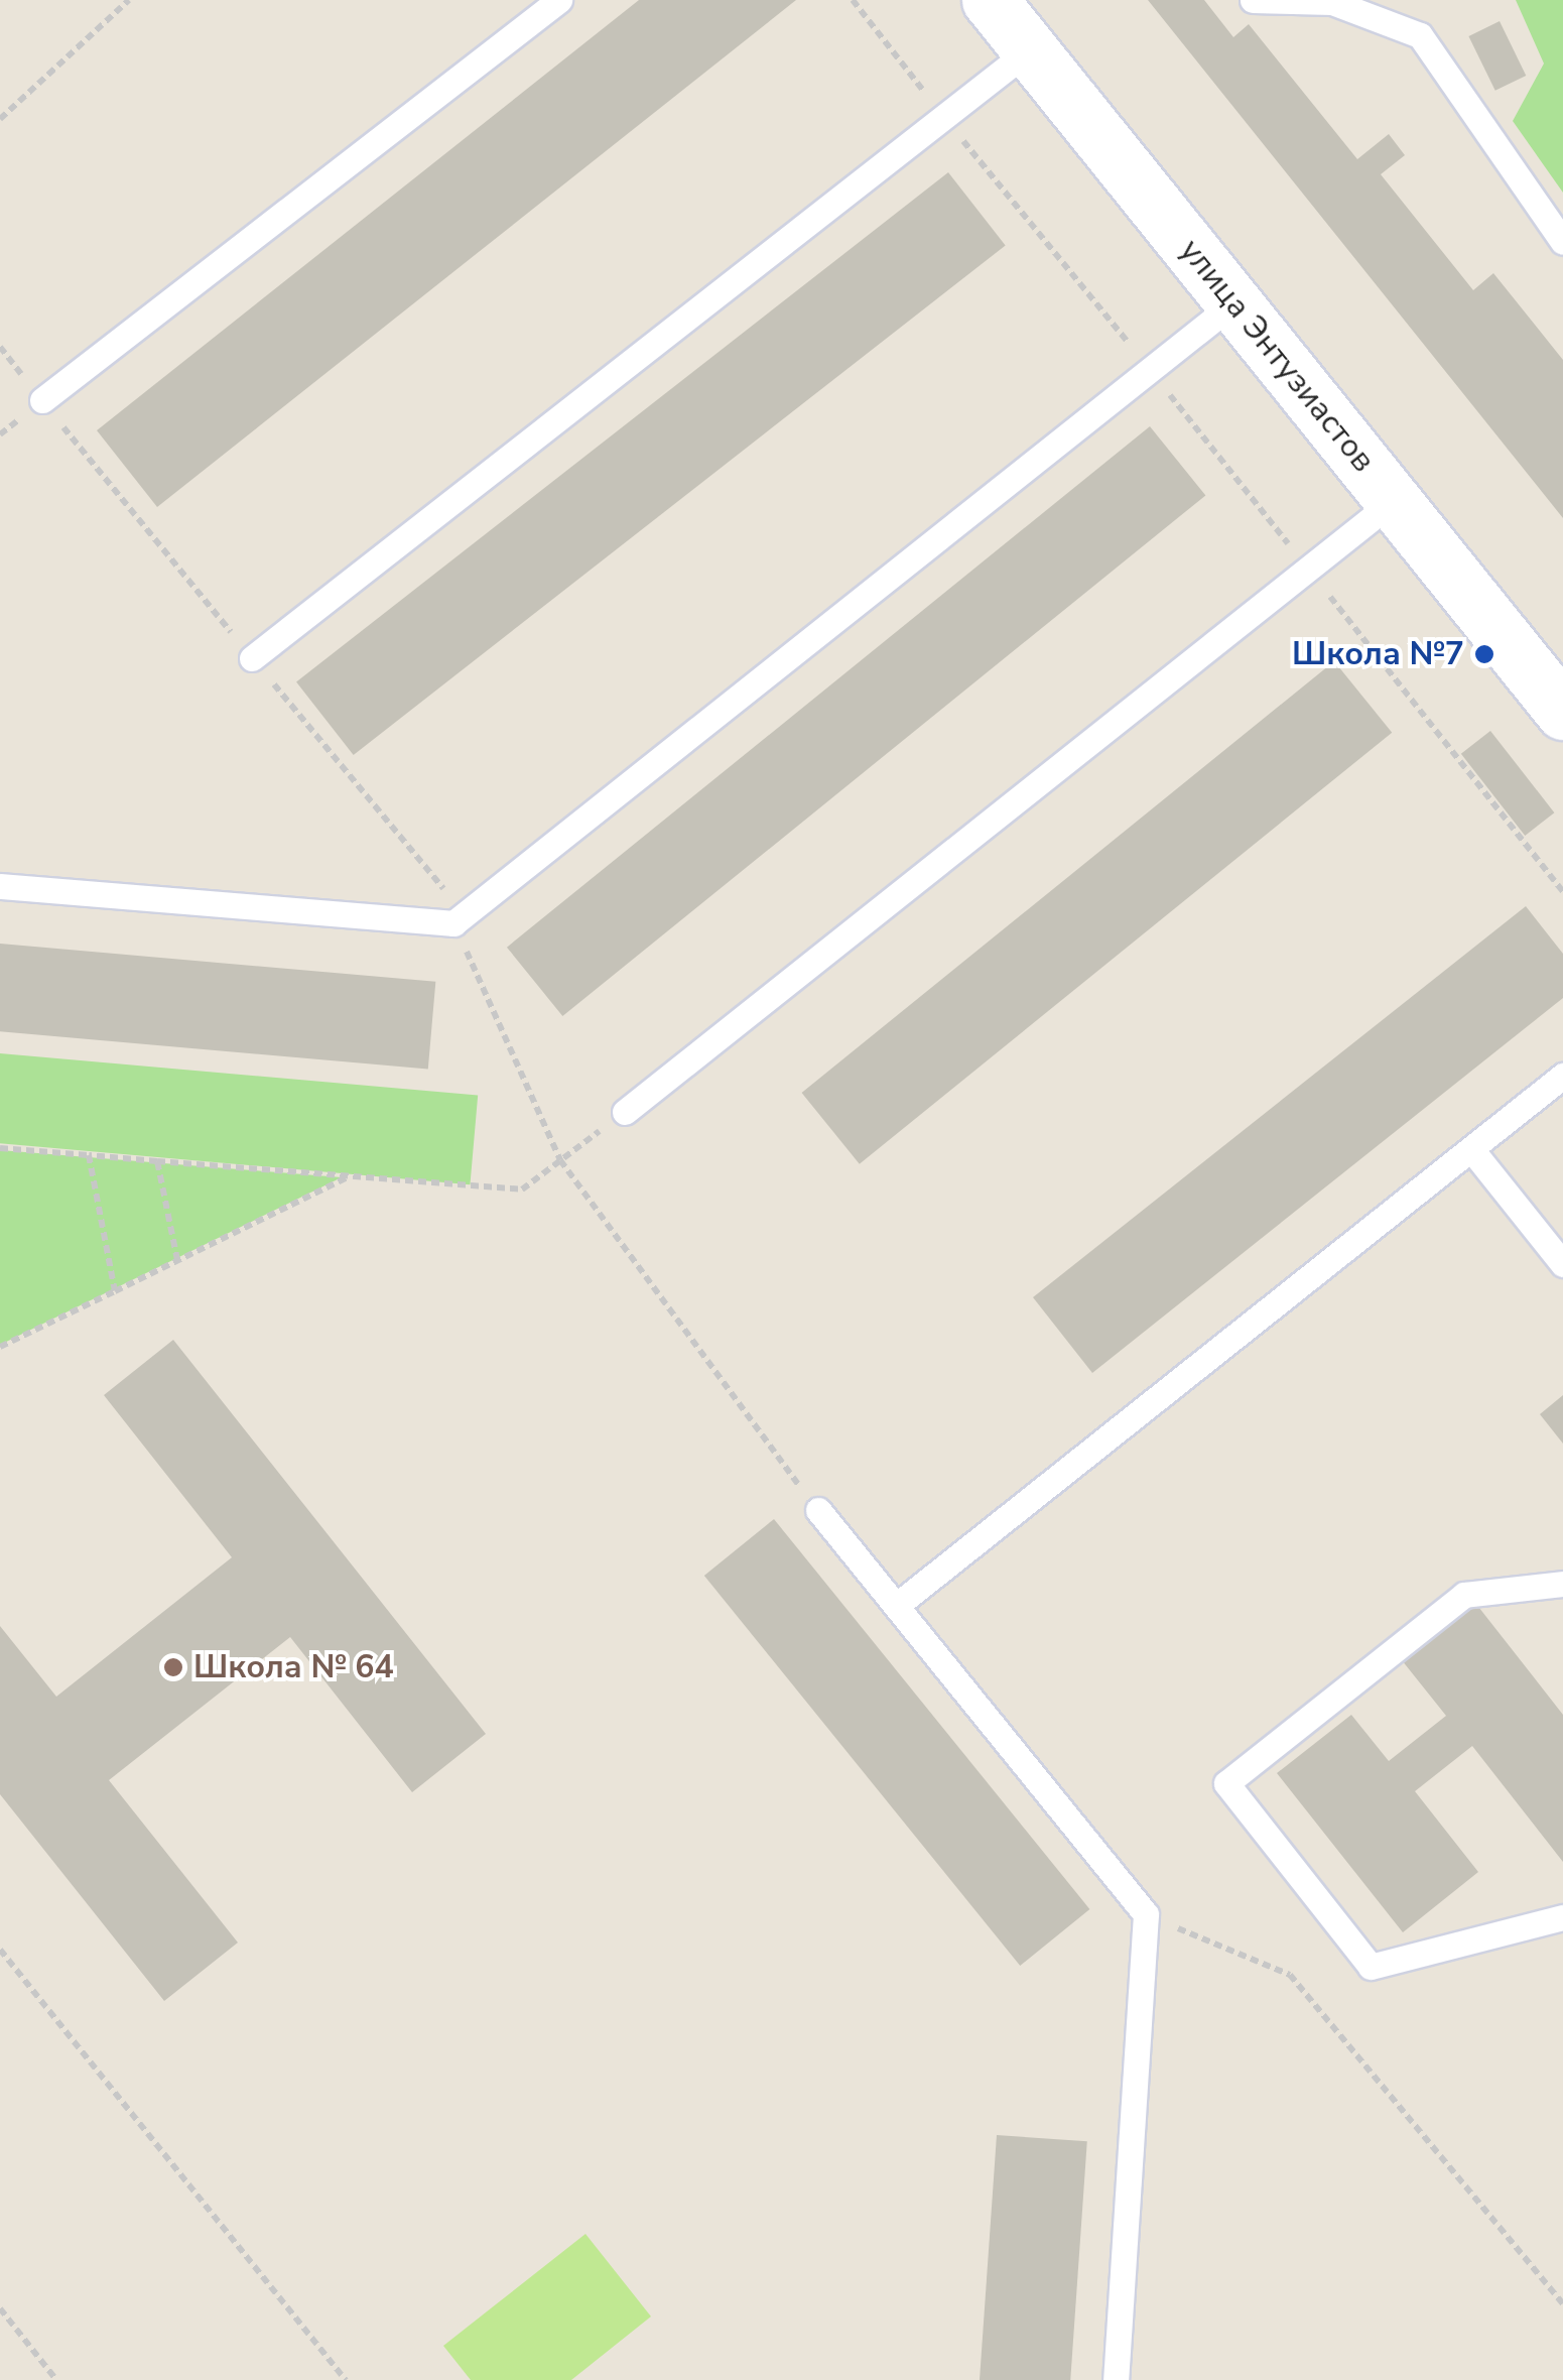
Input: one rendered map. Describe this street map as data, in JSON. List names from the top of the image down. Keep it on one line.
{"streets":{"main road":["улица Энтузиастов"]},"places":["Школа №7","Школа № 64"]}
